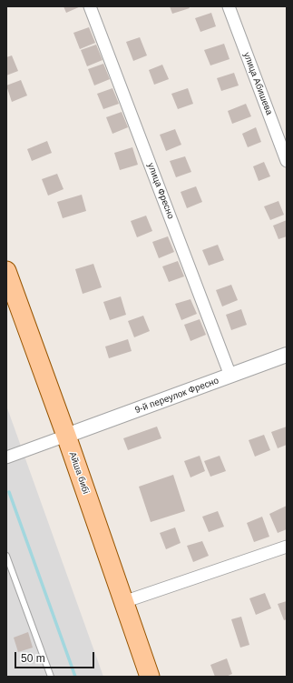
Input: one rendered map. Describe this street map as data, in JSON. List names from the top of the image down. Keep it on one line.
{"streets":{"main road":["Айша бибі"],"street":["улица Абишева","улица Фресно","9-й переулок Фресно"]},"crossings":[["улица Фресно","9-й переулок Фресно"],["9-й переулок Фресно","Айша бибі"]],"scale_bar":"50 m"}
